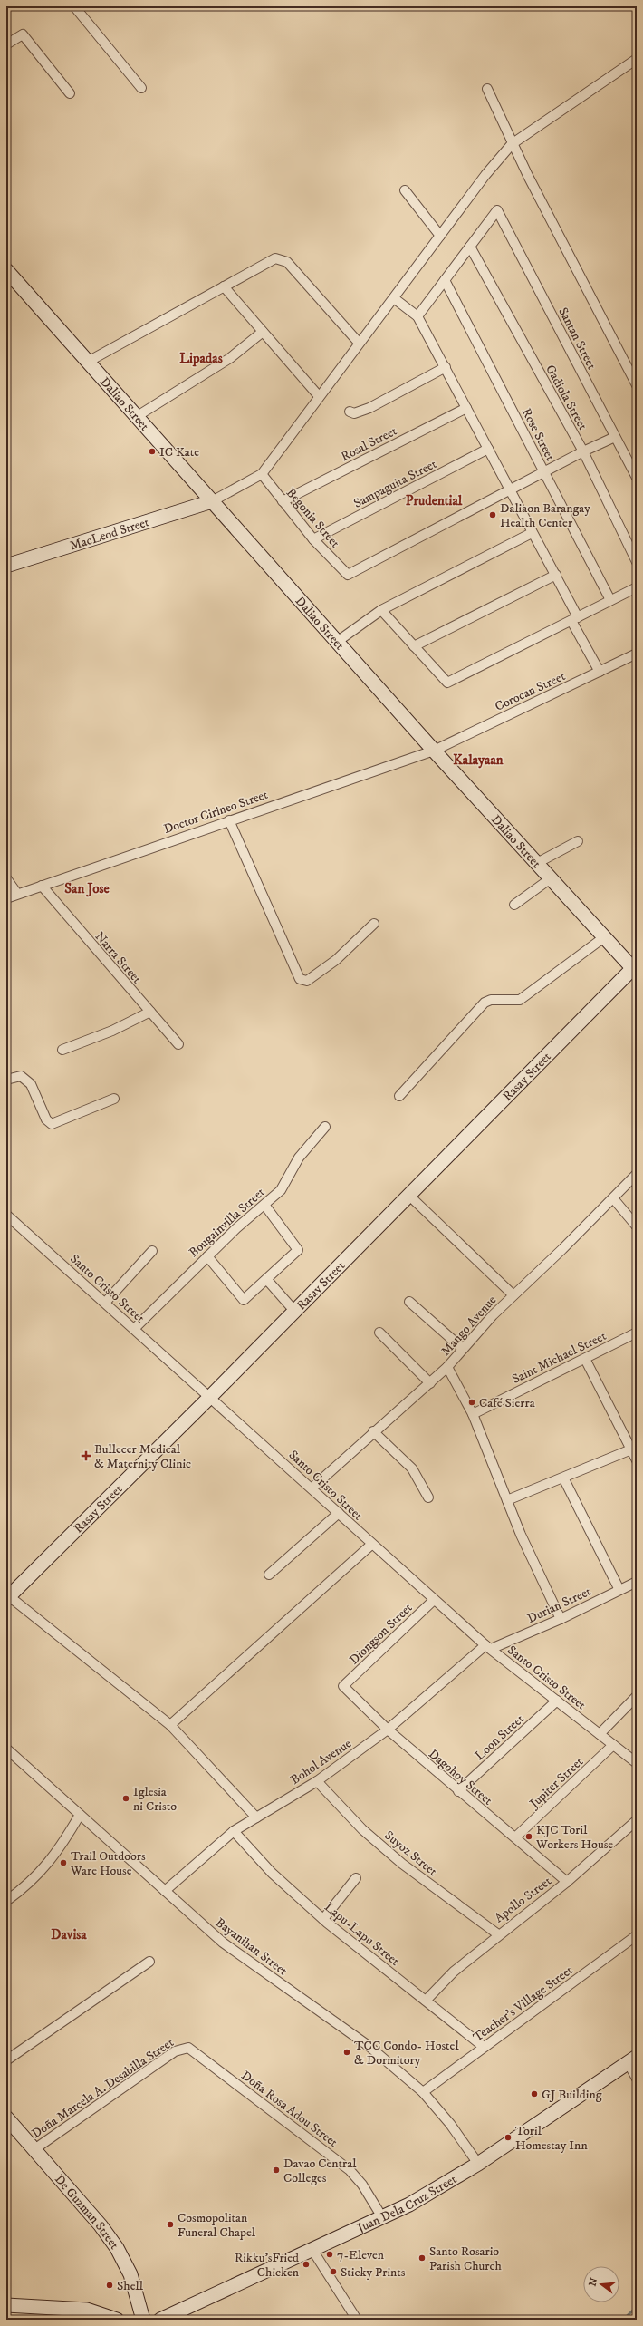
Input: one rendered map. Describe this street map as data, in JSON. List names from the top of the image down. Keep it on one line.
{"streets":{"street":["Santan Street","Gadiola Street","Daliao Street","Rose Street","Rosal Street","Sampaguita Street","Begonia Street","MacLeod Street","Corocan Street","Doctor Cirineo Street","Narra Street","Rasay Street","Bougainvilla Street","Santo Cristo Street","Mango Avenue","Saint Michael Street","Durian Street","Diongson Street","Loon Street","Bohol Avenue","Dagohoy Street","Jupiter Street","Suyoz Street","Apollo Street","Lapu-Lapu Street","Bayanihan Street","Teacher's Village Street","Doña Marcela A. Desabilla Street","Doña Rosa Adou Street","Juan Dela Cruz Street","De Guzman Street"]},"crossings":[["Santan Street","Gadiola Street"],["Daliao Street","MacLeod Street"],["Daliao Street","Corocan Street"],["Daliao Street","Doctor Cirineo Street"],["Daliao Street","Rasay Street"],["Rosal Street","Begonia Street"],["Sampaguita Street","Begonia Street"],["Corocan Street","Doctor Cirineo Street"],["Doctor Cirineo Street","Narra Street"],["Rasay Street","Santo Cristo Street"],["Bougainvilla Street","Santo Cristo Street"],["Santo Cristo Street","Mango Avenue"],["Santo Cristo Street","Durian Street"],["Santo Cristo Street","Diongson Street"],["Santo Cristo Street","Loon Street"],["Santo Cristo Street","Bohol Avenue"],["Santo Cristo Street","Jupiter Street"],["Durian Street","Bohol Avenue"],["Diongson Street","Dagohoy Street"],["Loon Street","Dagohoy Street"],["Bohol Avenue","Dagohoy Street"],["Bohol Avenue","Suyoz Street"],["Bohol Avenue","Lapu-Lapu Street"],["Bohol Avenue","Bayanihan Street"],["Dagohoy Street","Jupiter Street"],["Dagohoy Street","Apollo Street"],["Suyoz Street","Apollo Street"],["Apollo Street","Lapu-Lapu Street"],["Lapu-Lapu Street","Teacher's Village Street"],["Bayanihan Street","Teacher's Village Street"],["Bayanihan Street","Juan Dela Cruz Street"],["Doña Marcela A. Desabilla Street","Doña Rosa Adou Street"],["Doña Marcela A. Desabilla Street","De Guzman Street"],["Doña Rosa Adou Street","Juan Dela Cruz Street"]],"districts":["Lipadas","Prudential","Kalayaan","San Jose","Davisa"],"places":{"other":["IC Kate","Daliaon Barangay Health Center","Café Sierra","Iglesia ni Cristo","KJC Toril Workers House","Trail Outdoors Ware House","TCC Condo- Hostel & Dormitory","GJ Building","Toril Homestay Inn","Davao Central Colleges","Cosmopolitan Funeral Chapel","7-Eleven","Santo Rosario Parish Church","Rikku'sFried Chicken","Sticky Prints","Shell"],"health":["Bullecer Medical & Maternity Clinic"]},"north":"left"}
